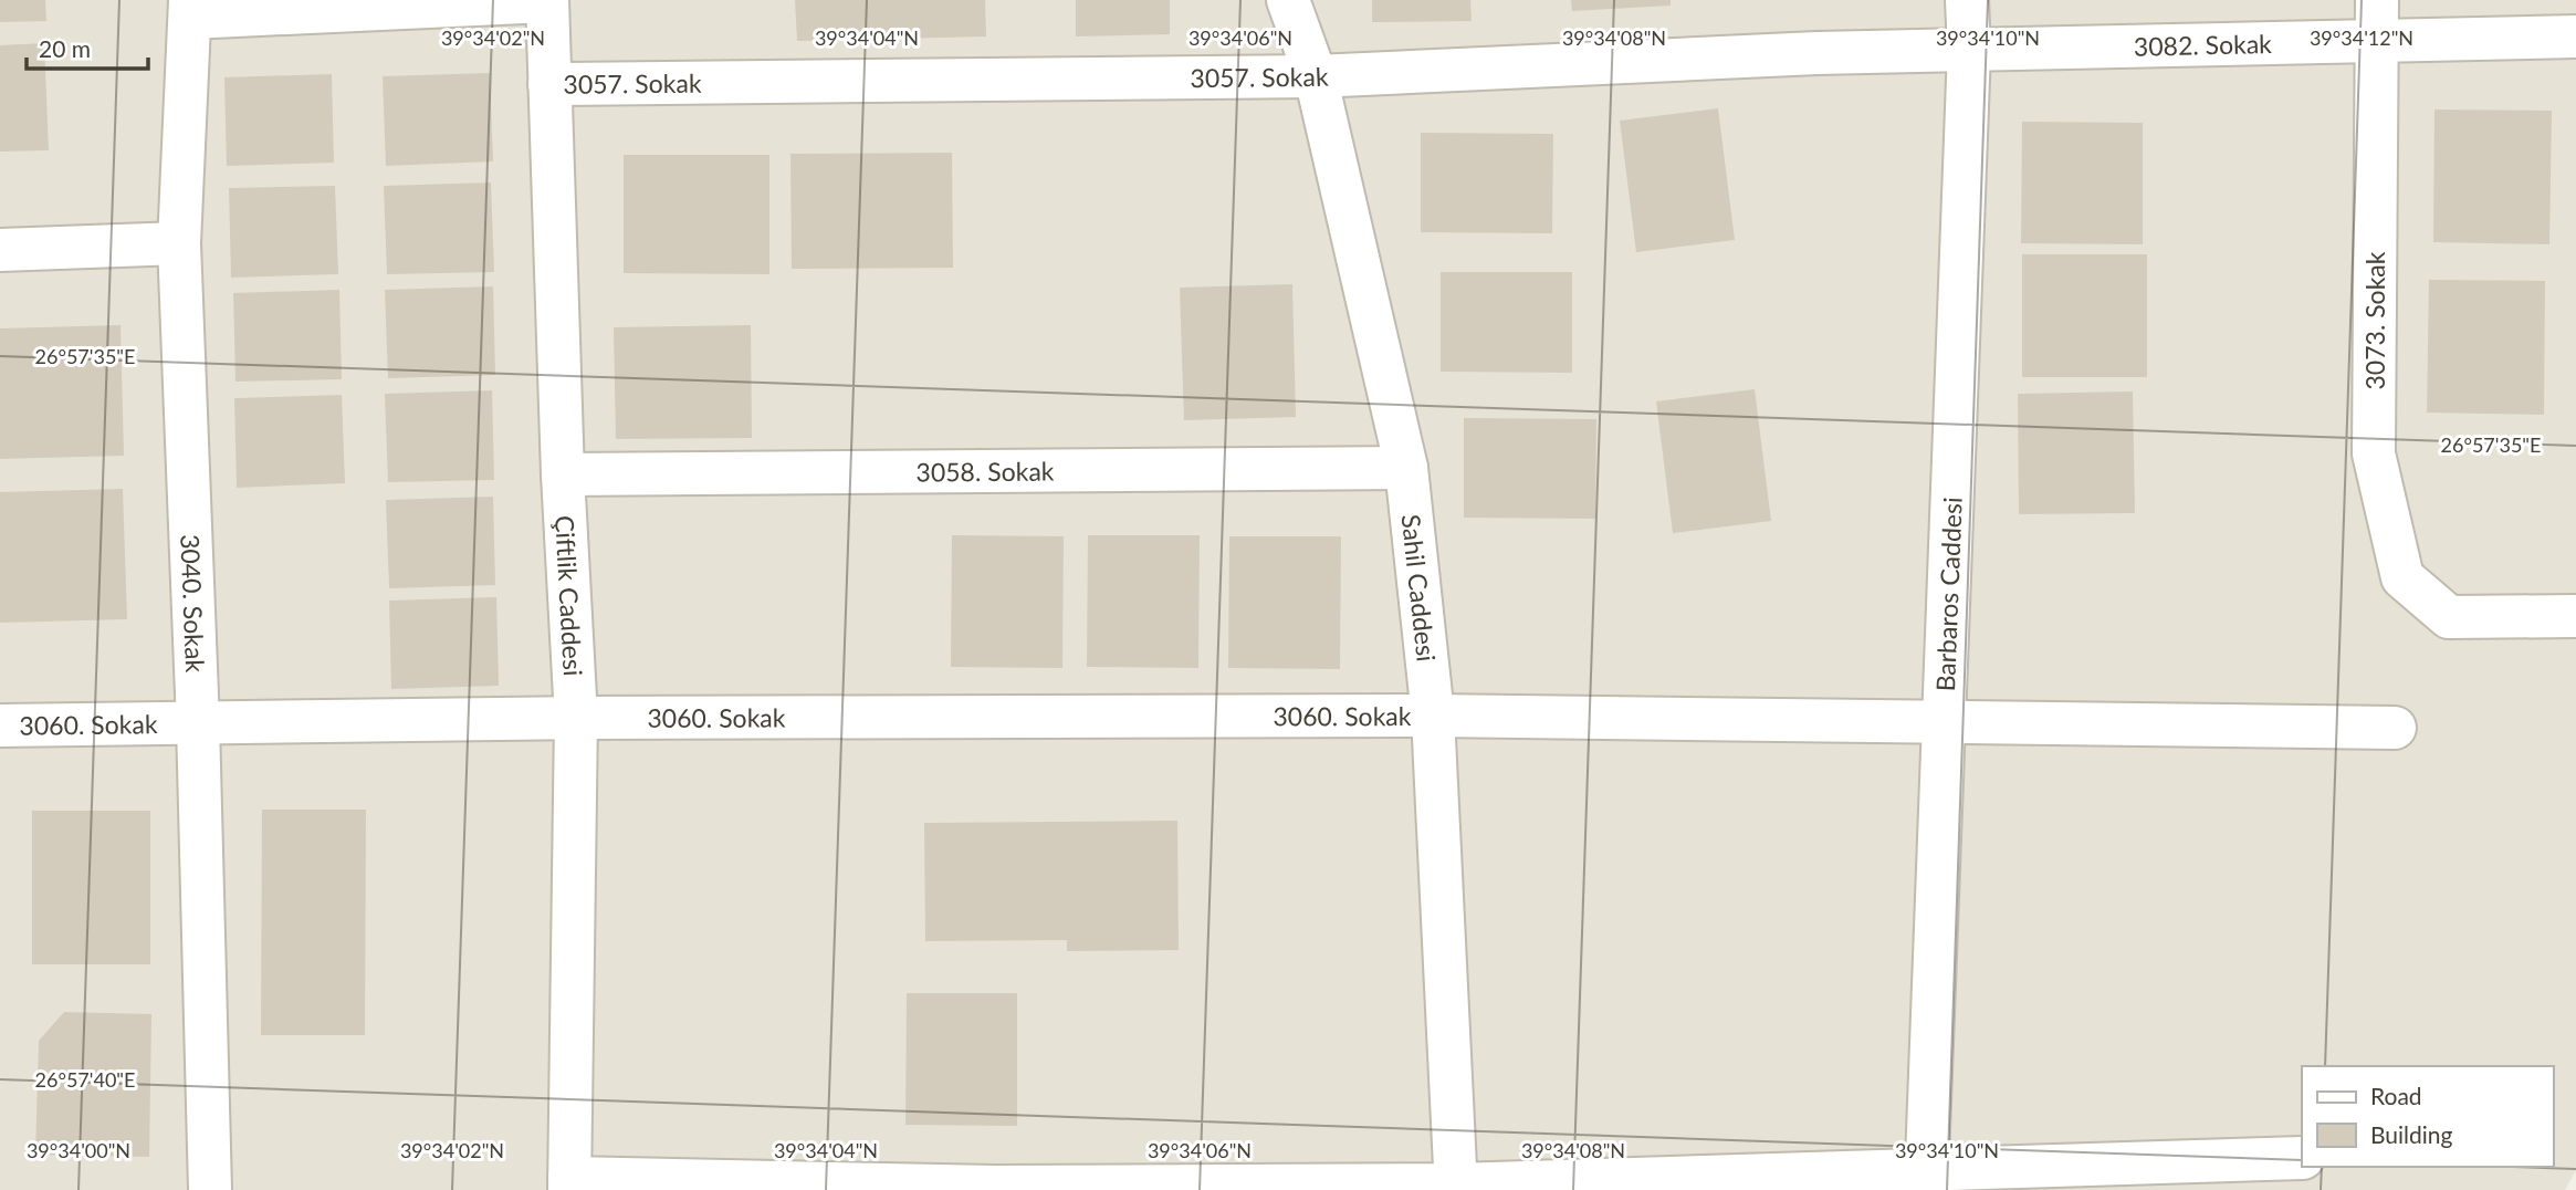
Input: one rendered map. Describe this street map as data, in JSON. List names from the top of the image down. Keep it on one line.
{"streets":{"street":["3082. Sokak","3057. Sokak","3073. Sokak","3058. Sokak","Sahil Caddesi","Çiftlik Caddesi","Barbaros Caddesi","3040. Sokak","3060. Sokak"]},"crossings":[["3082. Sokak","3057. Sokak"],["3082. Sokak","3073. Sokak"],["3082. Sokak","Barbaros Caddesi"],["3057. Sokak","Sahil Caddesi"],["3057. Sokak","Çiftlik Caddesi"],["3057. Sokak","Barbaros Caddesi"],["3058. Sokak","Sahil Caddesi"],["3058. Sokak","Çiftlik Caddesi"],["Sahil Caddesi","3060. Sokak"],["Çiftlik Caddesi","3060. Sokak"],["Barbaros Caddesi","3060. Sokak"],["3040. Sokak","3060. Sokak"]],"legend":["Road","Building"],"scale_bar":"20 m","coordinates":["39°34'02\"N","39°34'04\"N","39°34'06\"N","39°34'08\"N","39°34'10\"N","39°34'12\"N","26°57'35\"E","26°57'40\"E","39°34'00\"N"]}
